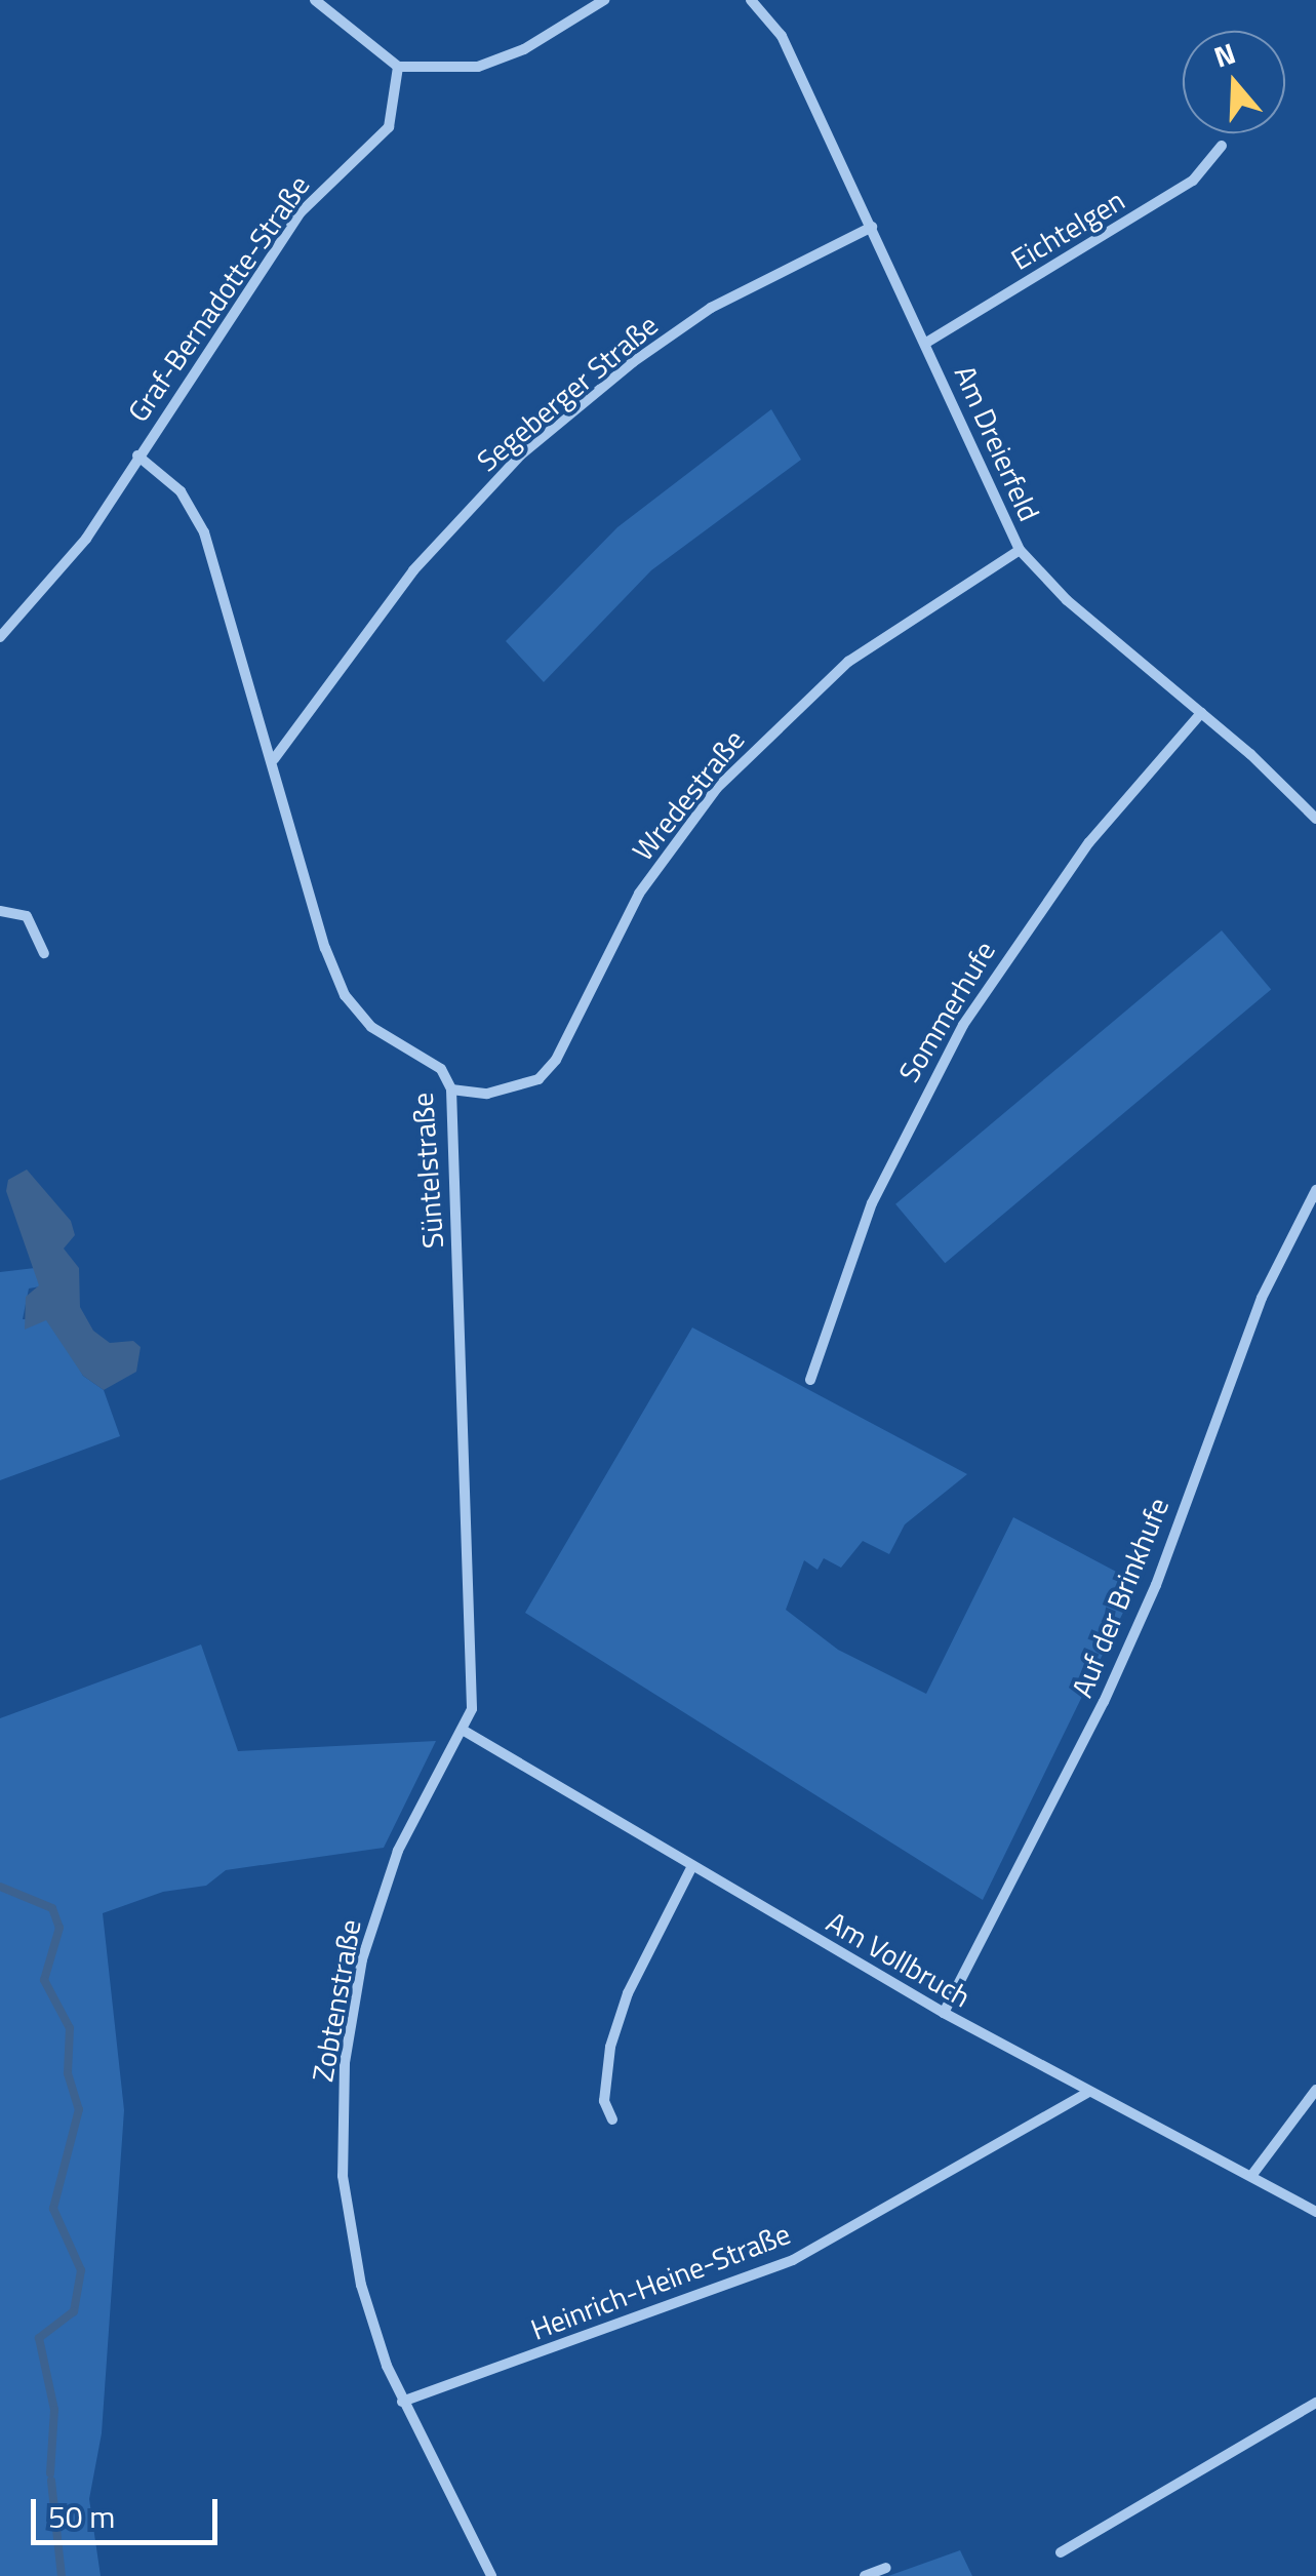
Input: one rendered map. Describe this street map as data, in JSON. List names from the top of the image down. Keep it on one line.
{"streets":{"street":["Eichtelgen","Graf-Bernadotte-Straße","Segeberger Straße","Am Dreierfeld","Wredestraße","Sommerhufe","Süntelstraße","Auf der Brinkhufe","Am Vollbruch","Zobtenstraße","Heinrich-Heine-Straße"]},"crossings":[["Eichtelgen","Am Dreierfeld"],["Graf-Bernadotte-Straße","Süntelstraße"],["Segeberger Straße","Am Dreierfeld"],["Segeberger Straße","Süntelstraße"],["Am Dreierfeld","Wredestraße"],["Am Dreierfeld","Sommerhufe"],["Wredestraße","Süntelstraße"],["Süntelstraße","Am Vollbruch"],["Süntelstraße","Zobtenstraße"],["Auf der Brinkhufe","Am Vollbruch"],["Am Vollbruch","Zobtenstraße"],["Am Vollbruch","Heinrich-Heine-Straße"],["Zobtenstraße","Heinrich-Heine-Straße"]],"scale_bar":"50 m","north":"top"}
